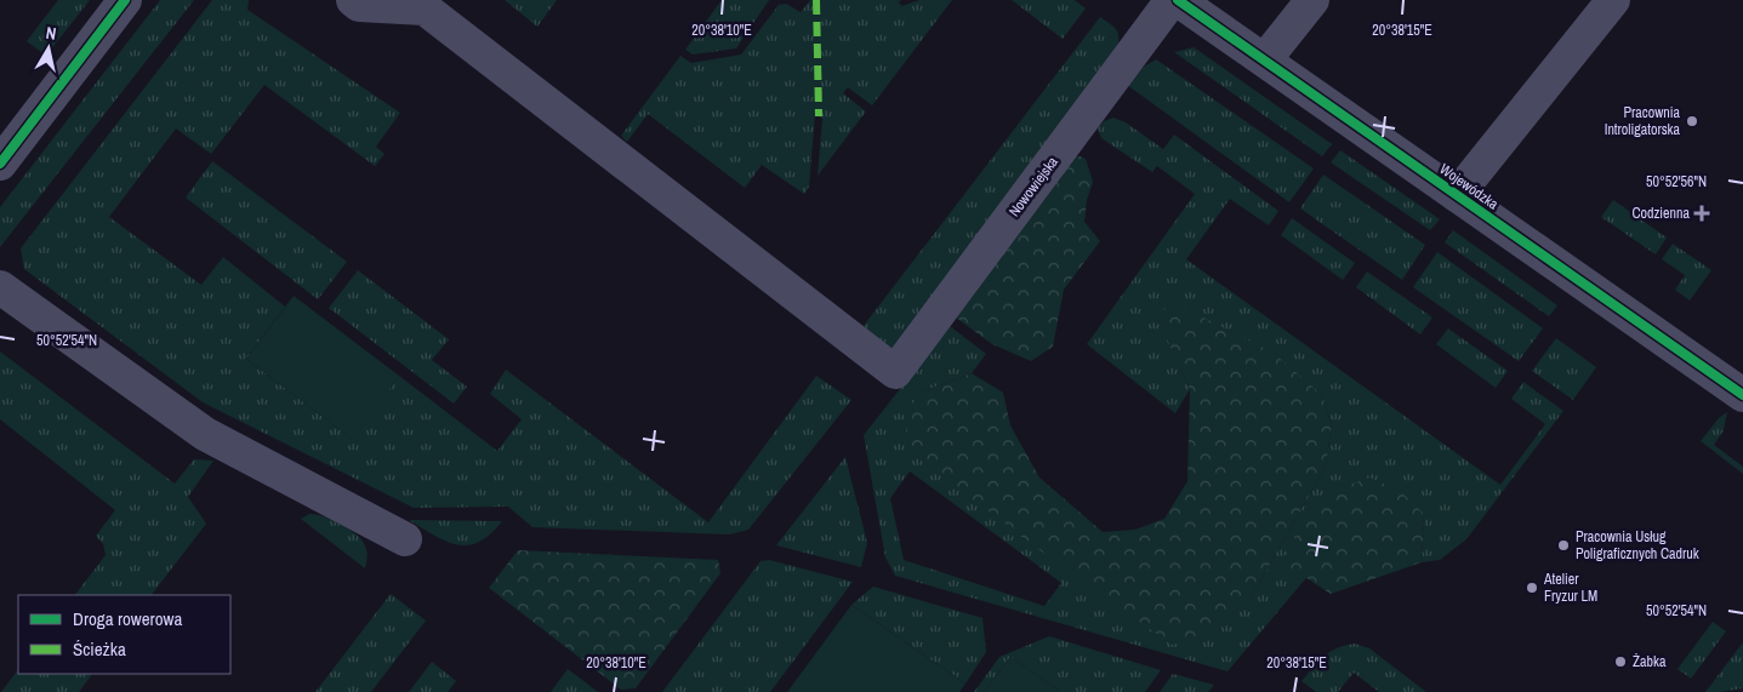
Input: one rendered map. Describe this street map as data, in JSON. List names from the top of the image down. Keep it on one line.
{"streets":{"street":["Nowowiejska","Wojewódzka"]},"places":{"other":["Pracownia Introligatorska","Pracownia Usług Poligraficznych Cadruk","Atelier Fryzur LM","Żabka"],"health":["Codzienna"]},"legend":["Droga rowerowa","Ścieżka"],"north":"top","coordinates":["20°38'10\"E","20°38'15\"E","50°52'56\"N","50°52'54\"N"]}
